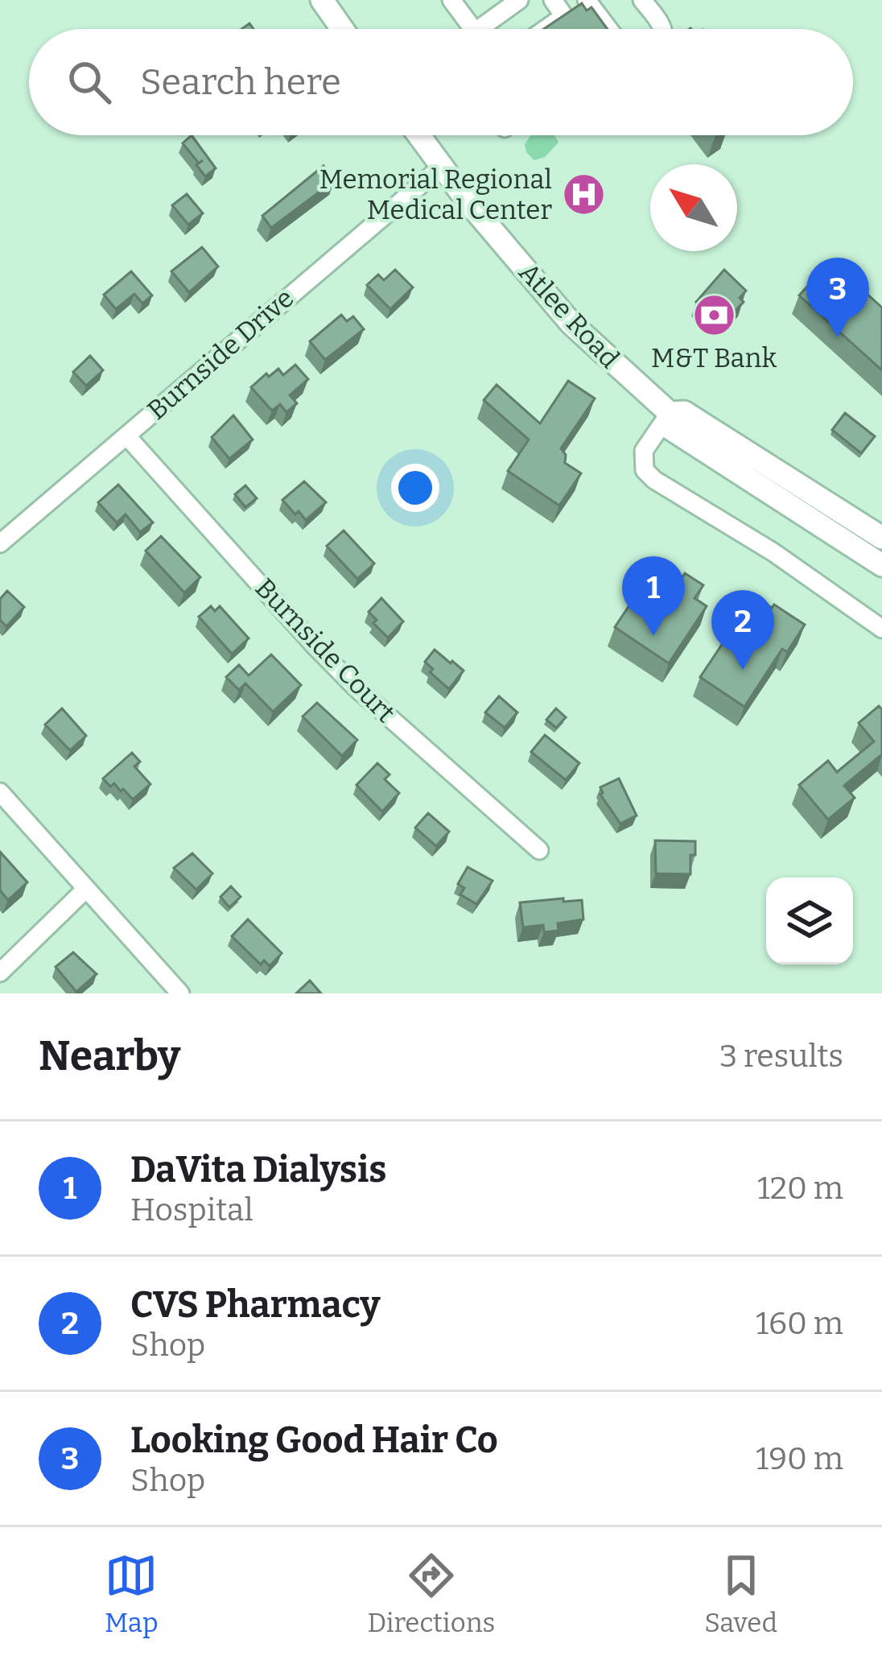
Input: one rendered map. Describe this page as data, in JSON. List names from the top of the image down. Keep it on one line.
{"streets":{"main road":["Atlee Road"],"street":["Burnside Drive","Burnside Court"]},"crossings":[["Atlee Road","Burnside Drive"],["Burnside Drive","Burnside Court"]],"places":{"hospital":["Memorial Regional Medical Center"],"bank":["M&T Bank"]},"north":"top left","page":{"search":"Search here","pins":["3","1","2"],"heading":["Nearby","3 results"],"list":[{"mark":"1","name":"DaVita Dialysis","note":"Hospital","value":"120 m"},{"mark":"2","name":"CVS Pharmacy","note":"Shop","value":"160 m"},{"mark":"3","name":"Looking Good Hair Co","note":"Shop","value":"190 m"}],"nav":["Map","Directions","Saved"]}}
